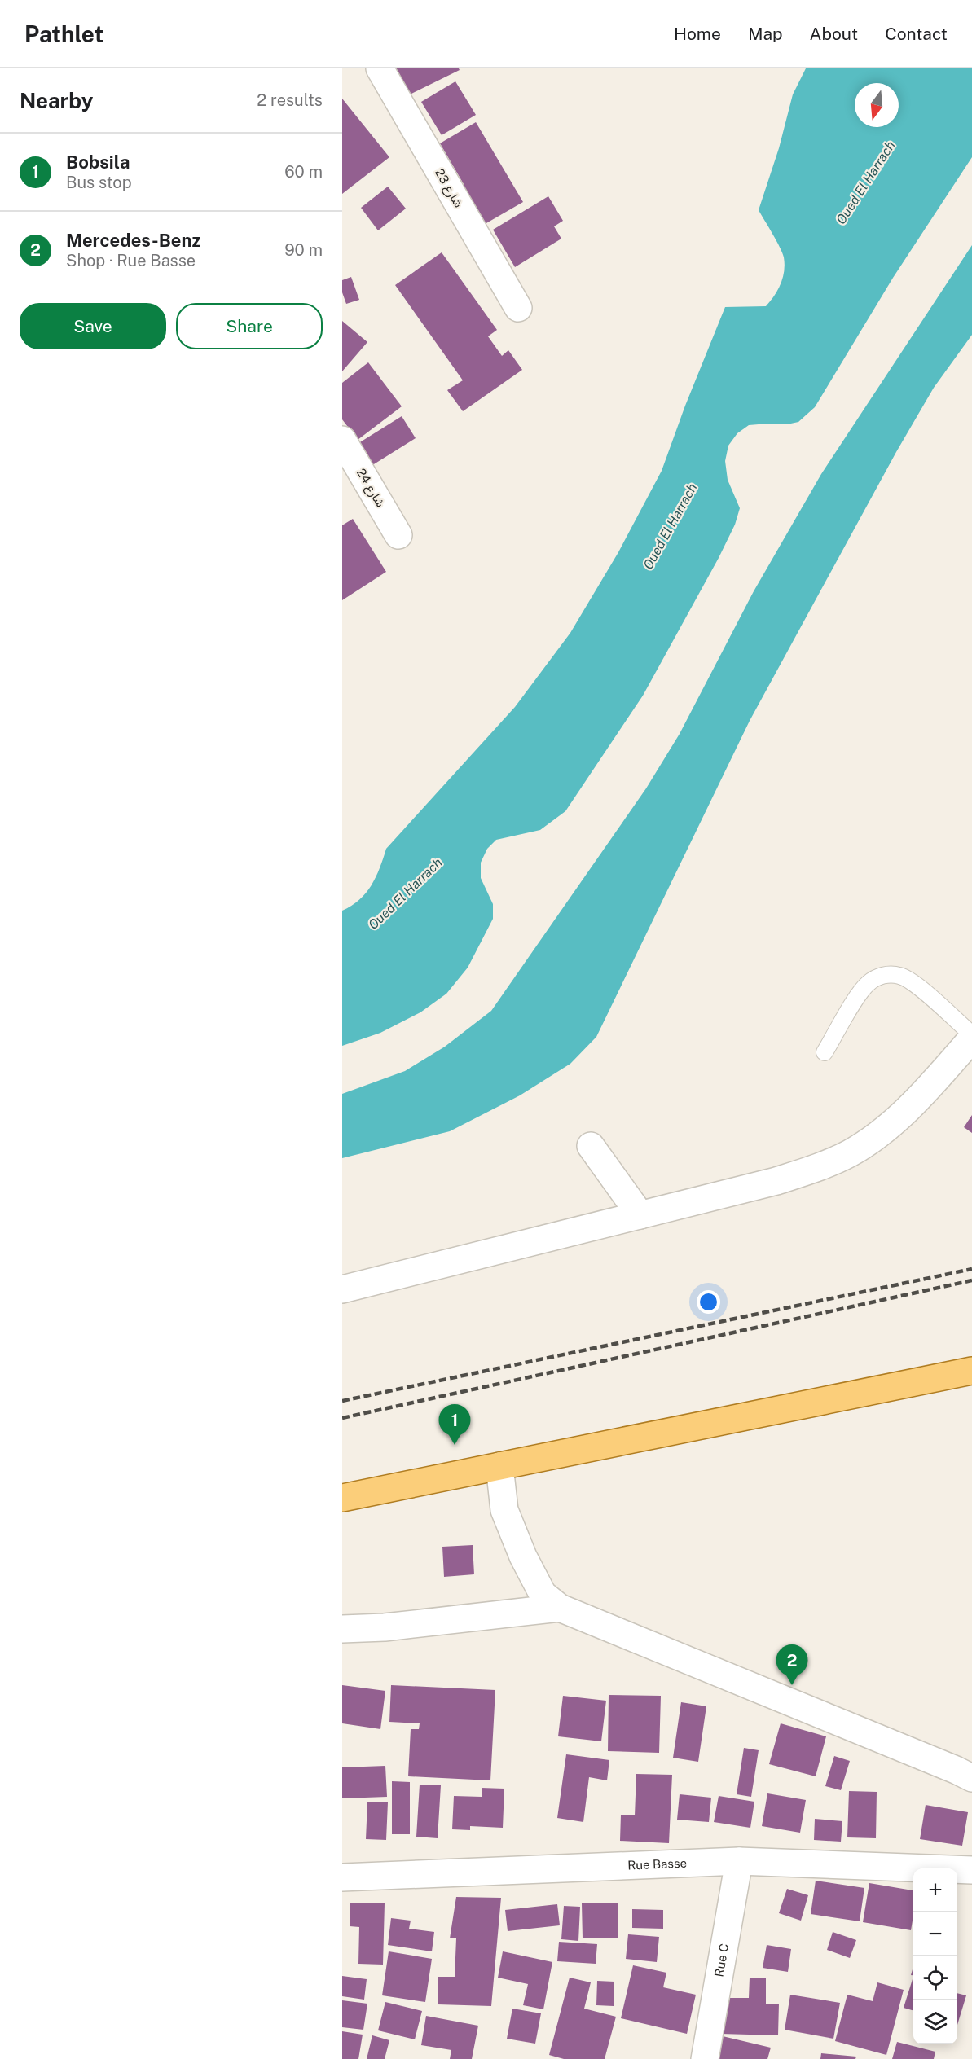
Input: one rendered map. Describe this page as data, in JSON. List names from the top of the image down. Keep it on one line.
{"streets":{"street":["شارع 23","شارع 24","Rue Basse","Rue C"]},"crossings":[["Rue Basse","Rue C"]],"water":["Oued El Harrach"],"north":"bottom","page":{"header":"Pathlet","nav":["Home","Map","About","Contact"],"heading":["Nearby","2 results"],"list":[{"mark":"1","name":"Bobsila","note":"Bus stop","value":"60 m"},{"mark":"2","name":"Mercedes-Benz","note":"Shop · Rue Basse","value":"90 m"}],"buttons":["Save","Share"],"pins":["1","2"],"map_buttons":["+","−"]}}
